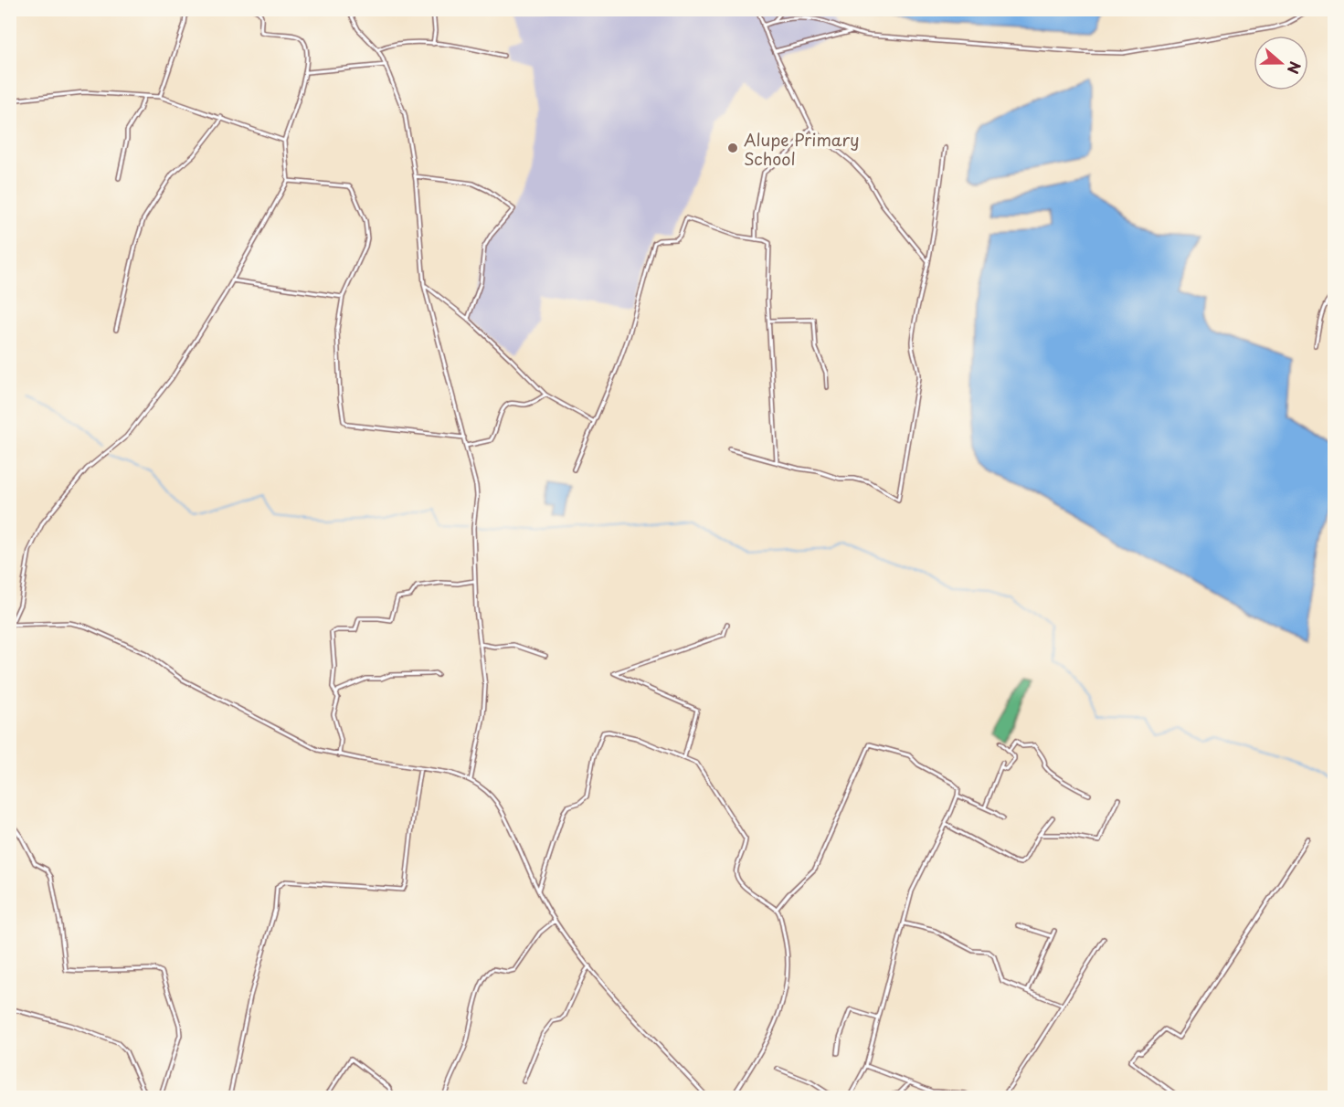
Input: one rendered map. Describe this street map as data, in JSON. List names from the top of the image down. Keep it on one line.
{"places":["Alupe Primary School"],"north":"right"}
